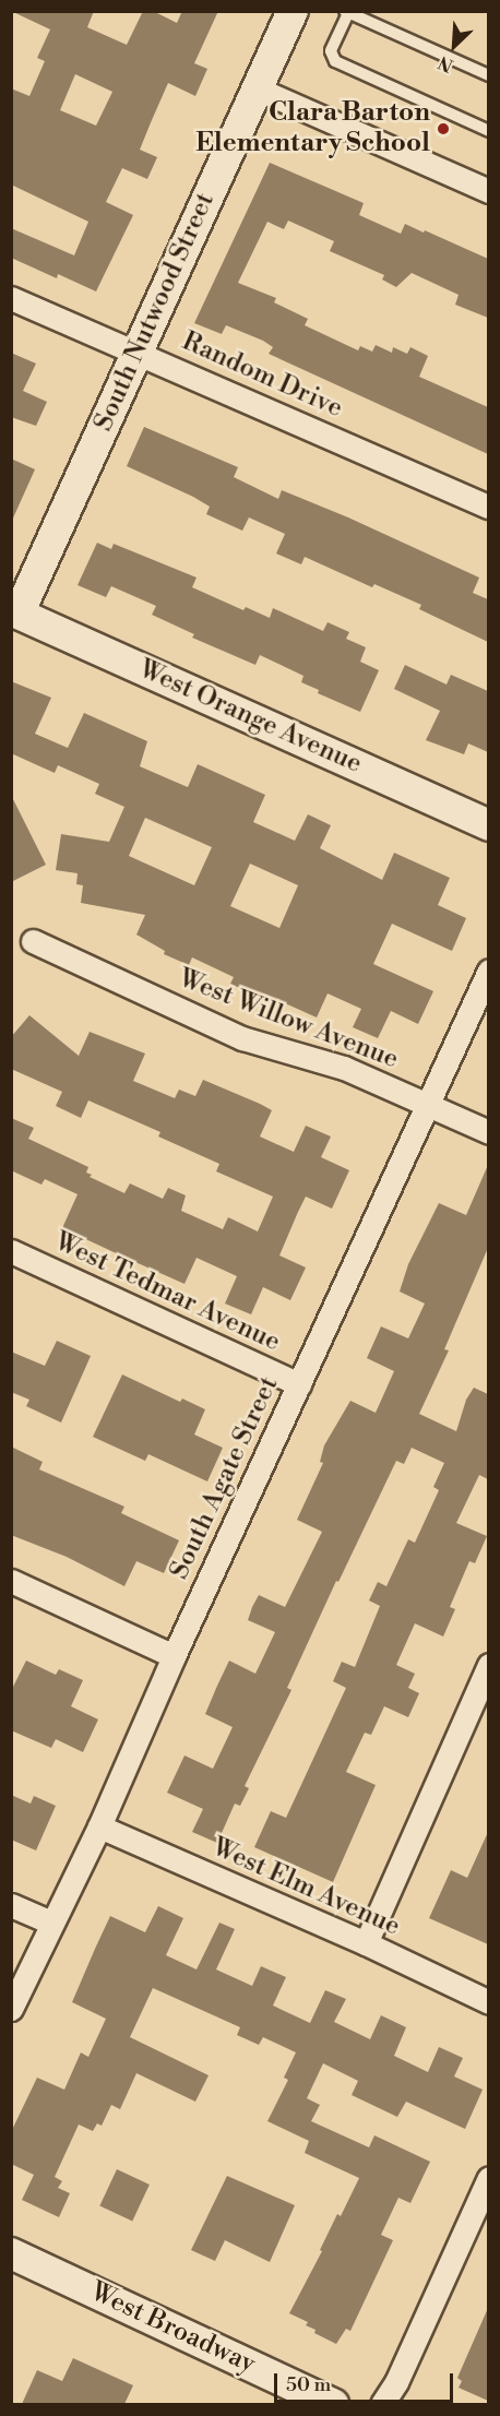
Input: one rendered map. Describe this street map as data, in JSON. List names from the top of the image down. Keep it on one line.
{"streets":{"street":["South Nutwood Street","Random Drive","West Orange Avenue","West Willow Avenue","West Tedmar Avenue","South Agate Street","West Elm Avenue","West Broadway"]},"crossings":[["South Nutwood Street","Random Drive"],["South Nutwood Street","West Orange Avenue"],["West Willow Avenue","South Agate Street"],["West Tedmar Avenue","South Agate Street"],["South Agate Street","West Elm Avenue"]],"places":["Clara Barton Elementary School"],"scale_bar":"50 m","north":"bottom left"}
